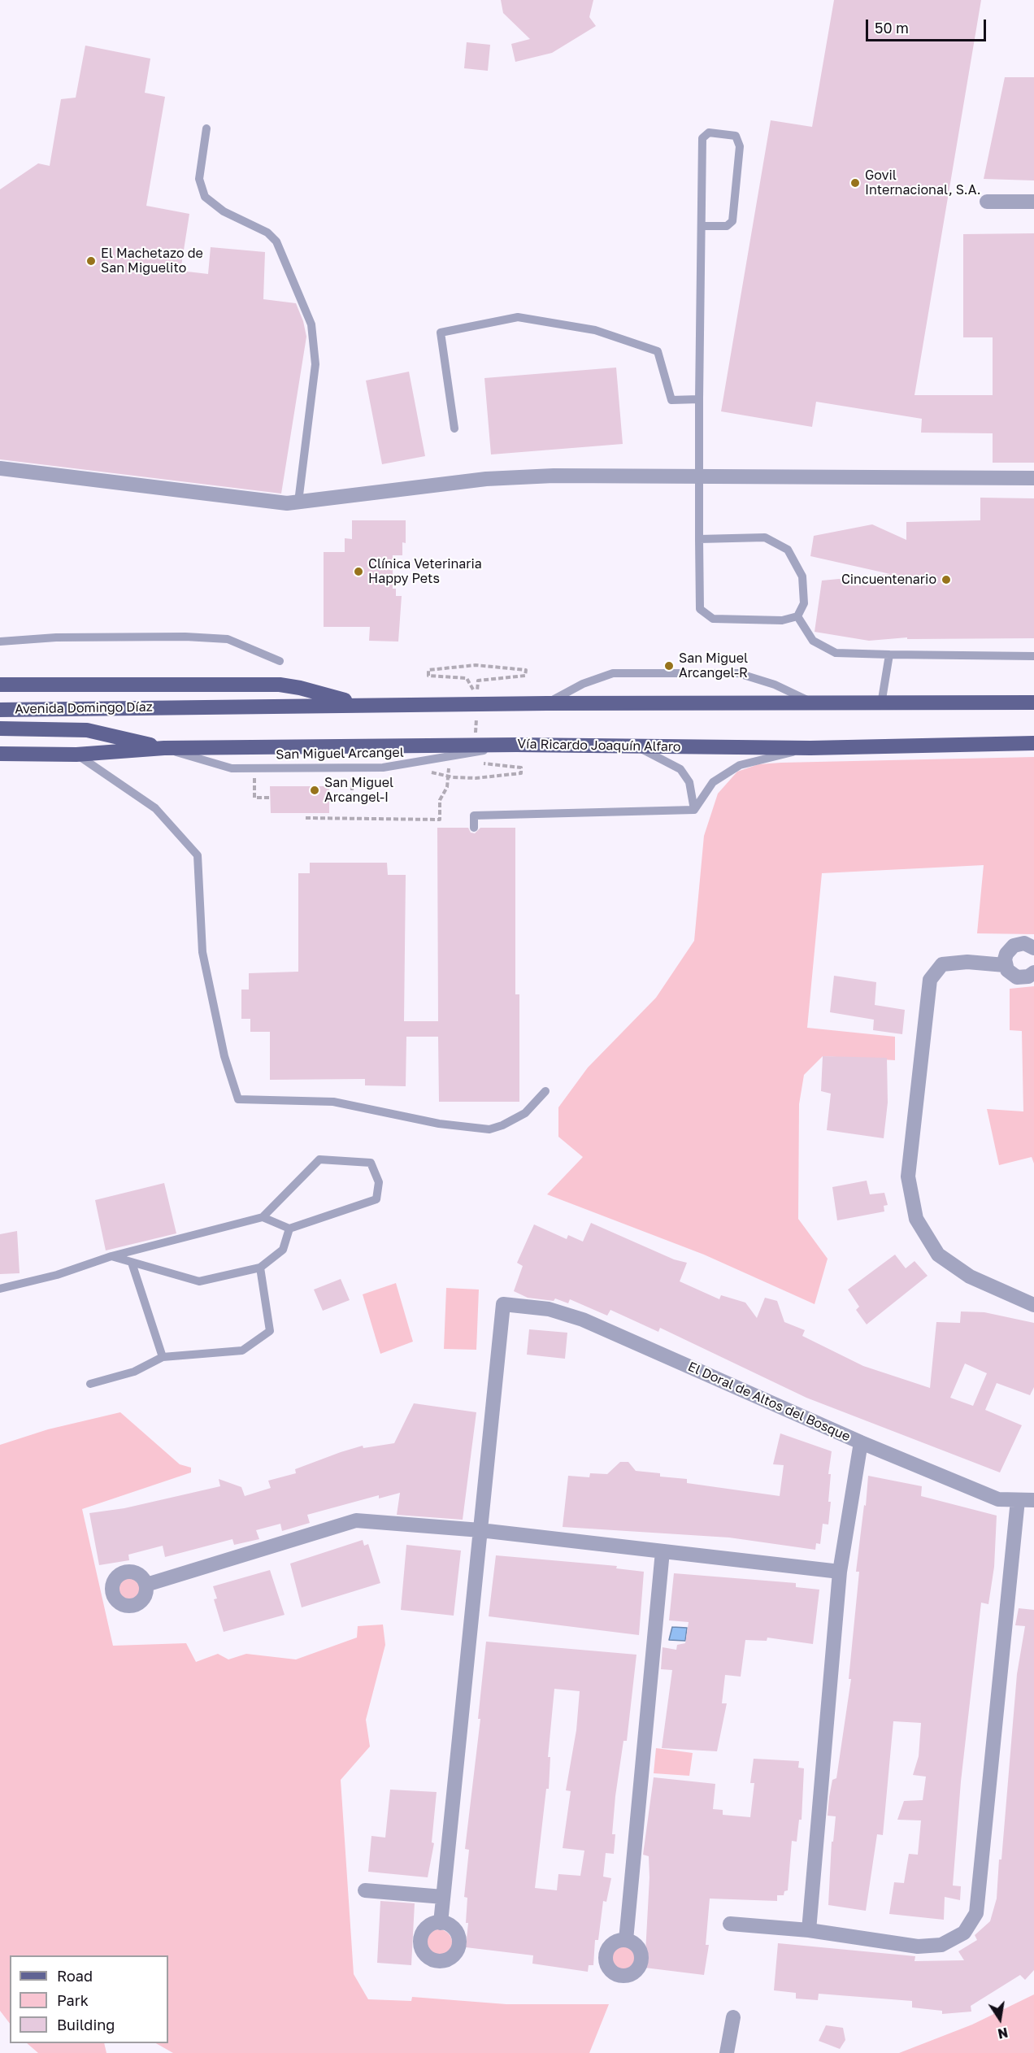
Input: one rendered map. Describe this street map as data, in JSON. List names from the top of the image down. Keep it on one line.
{"streets":{"main road":["Avenida Domingo Díaz","Vía Ricardo Joaquín Alfaro"],"street":["El Doral de Altos del Bosque"],"lane":["San Miguel Arcangel"]},"crossings":[["Avenida Domingo Díaz","Vía Ricardo Joaquín Alfaro"],["Avenida Domingo Díaz","San Miguel Arcangel"],["Vía Ricardo Joaquín Alfaro","San Miguel Arcangel"]],"places":["Govil Internacional, S.A.","El Machetazo de San Miguelito","Clínica Veterinaria Happy Pets","Cincuentenario","San Miguel Arcangel-R","San Miguel Arcangel-I"],"legend":["Road","Park","Building"],"scale_bar":"50 m","north":"bottom"}
